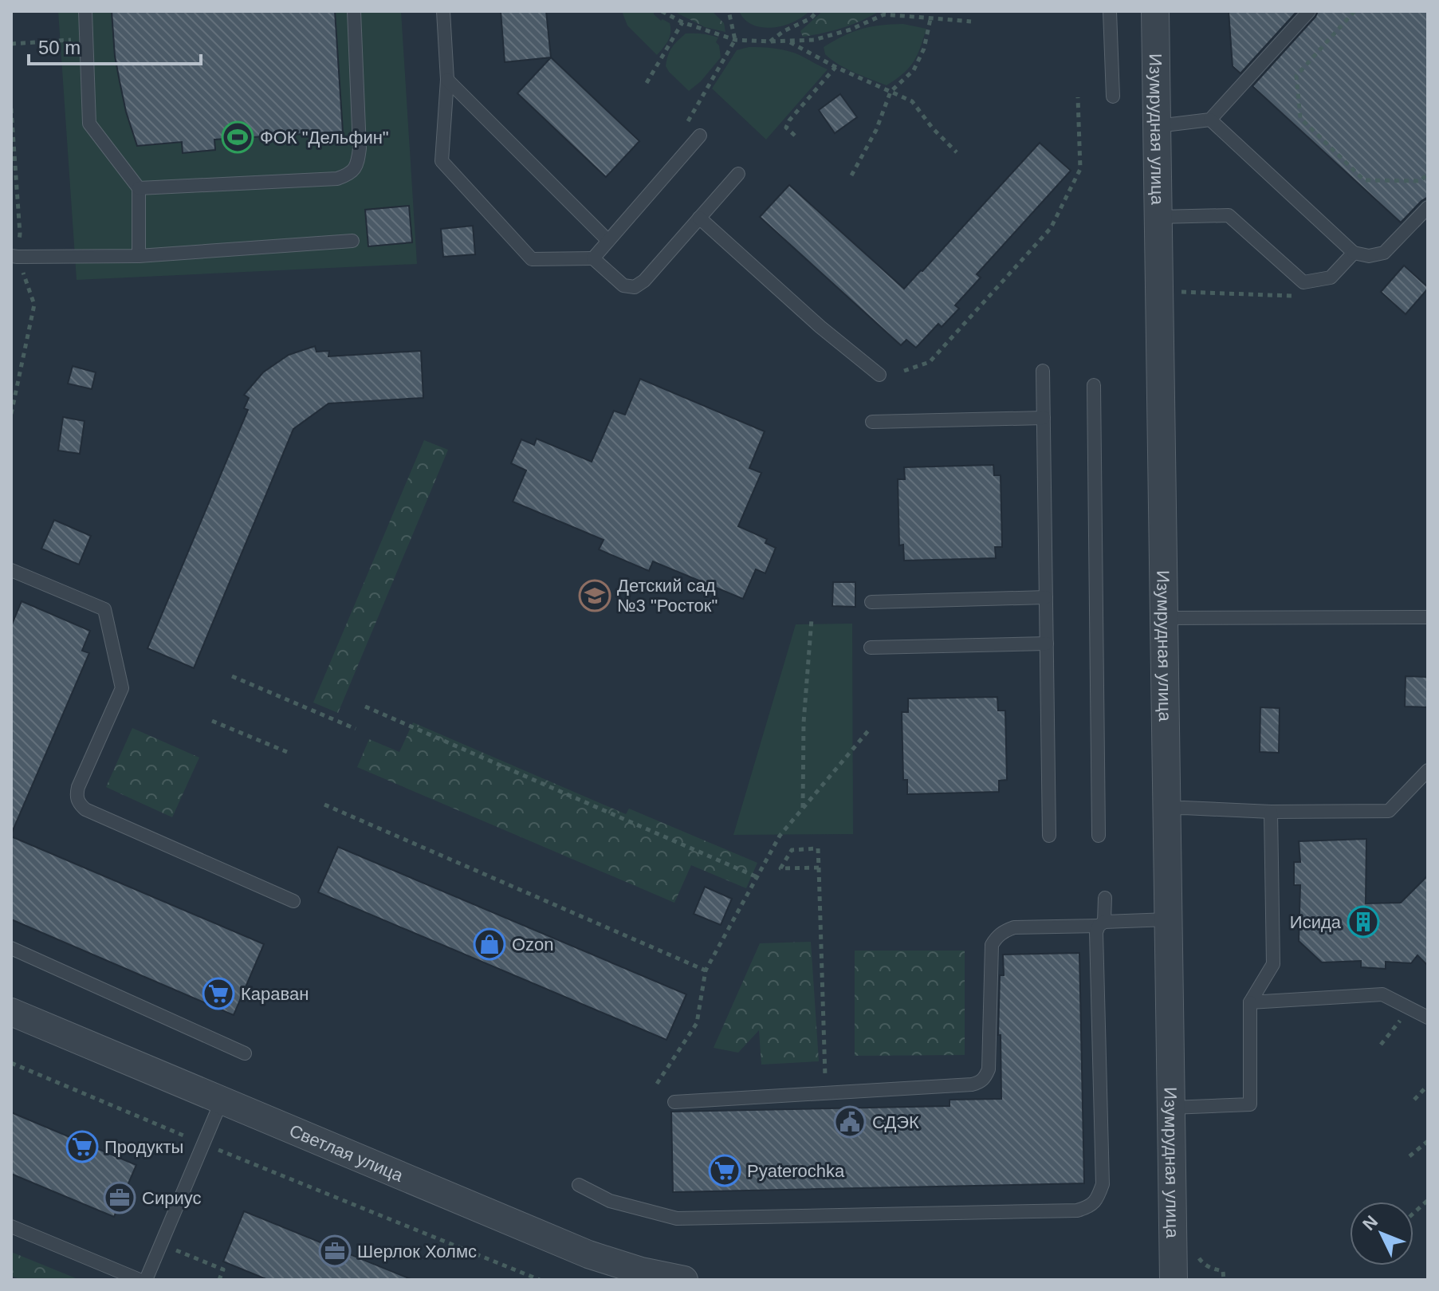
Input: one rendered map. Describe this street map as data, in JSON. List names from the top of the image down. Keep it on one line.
{"streets":{"street":["Изумрудная улица","Светлая улица"]},"places":{"sports":["ФОК \"Дельфин\""],"school or university":["Детский сад №3 \"Росток\""],"building":["Исида"],"shop":["Ozon"],"supermarket":["Караван","Продукты","Pyaterochka"],"public building":["СДЭК"],"office":["Сириус","Шерлок Холмс"]},"scale_bar":"50 m","north":"top left"}
